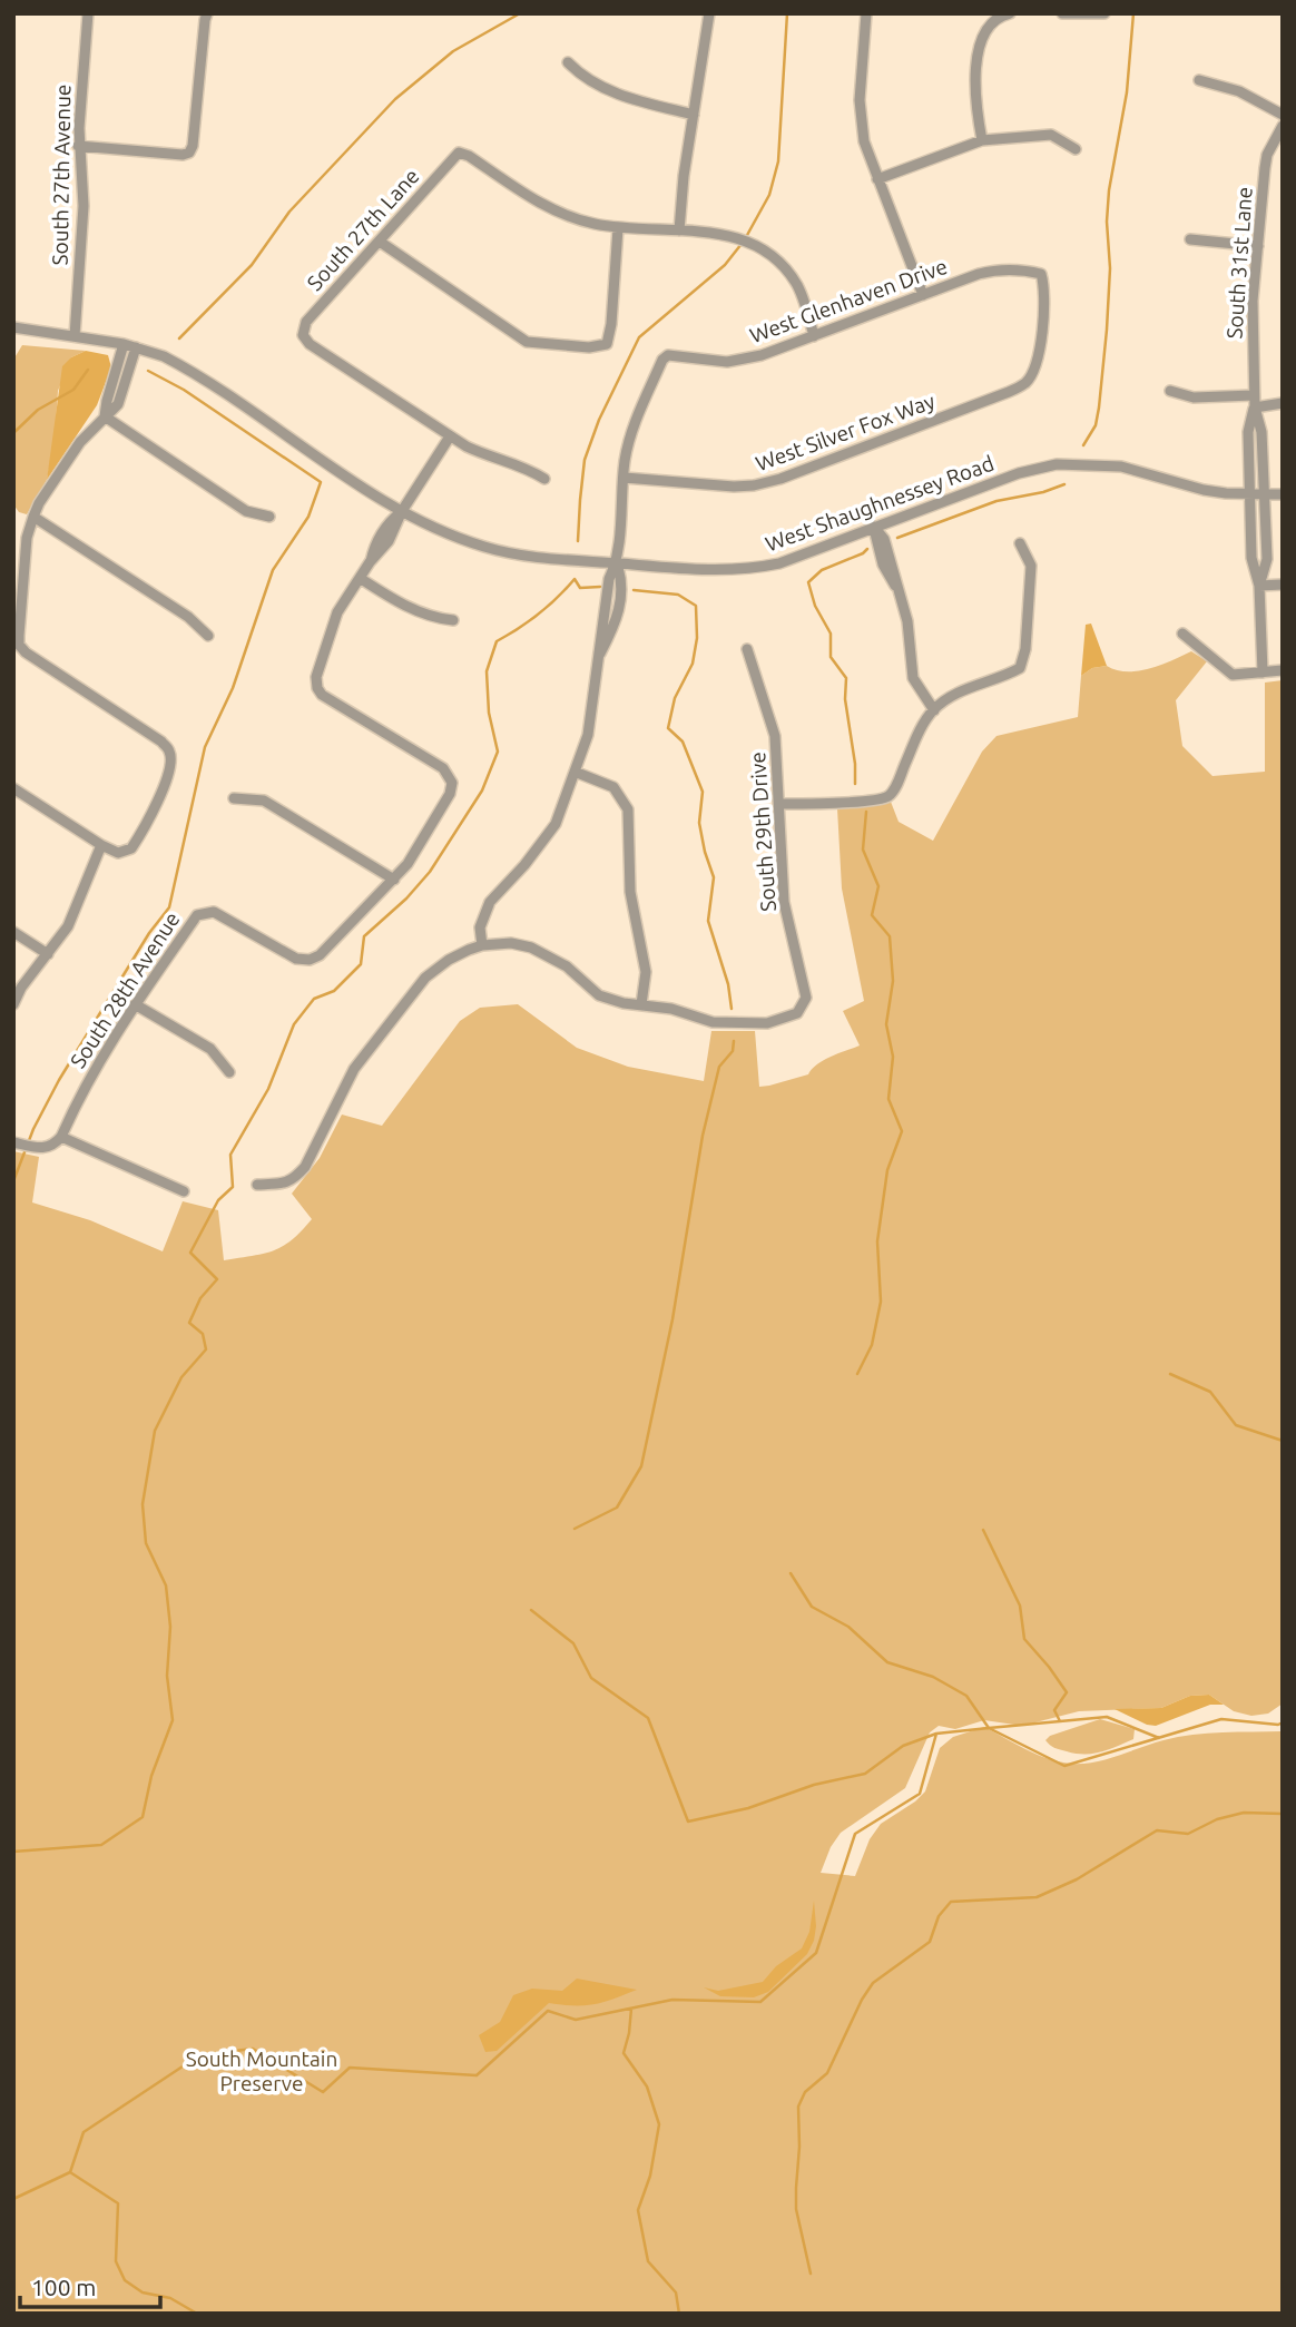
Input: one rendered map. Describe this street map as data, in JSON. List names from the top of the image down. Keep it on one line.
{"streets":{"street":["South 27th Avenue","South 27th Lane","South 31st Lane","West Glenhaven Drive","West Silver Fox Way","West Shaughnessey Road","South 29th Drive","South 28th Avenue"]},"crossings":[["South 27th Avenue","West Shaughnessey Road"],["South 31st Lane","West Shaughnessey Road"],["West Glenhaven Drive","West Silver Fox Way"]],"parks":["South Mountain Preserve"],"scale_bar":"100 m"}
